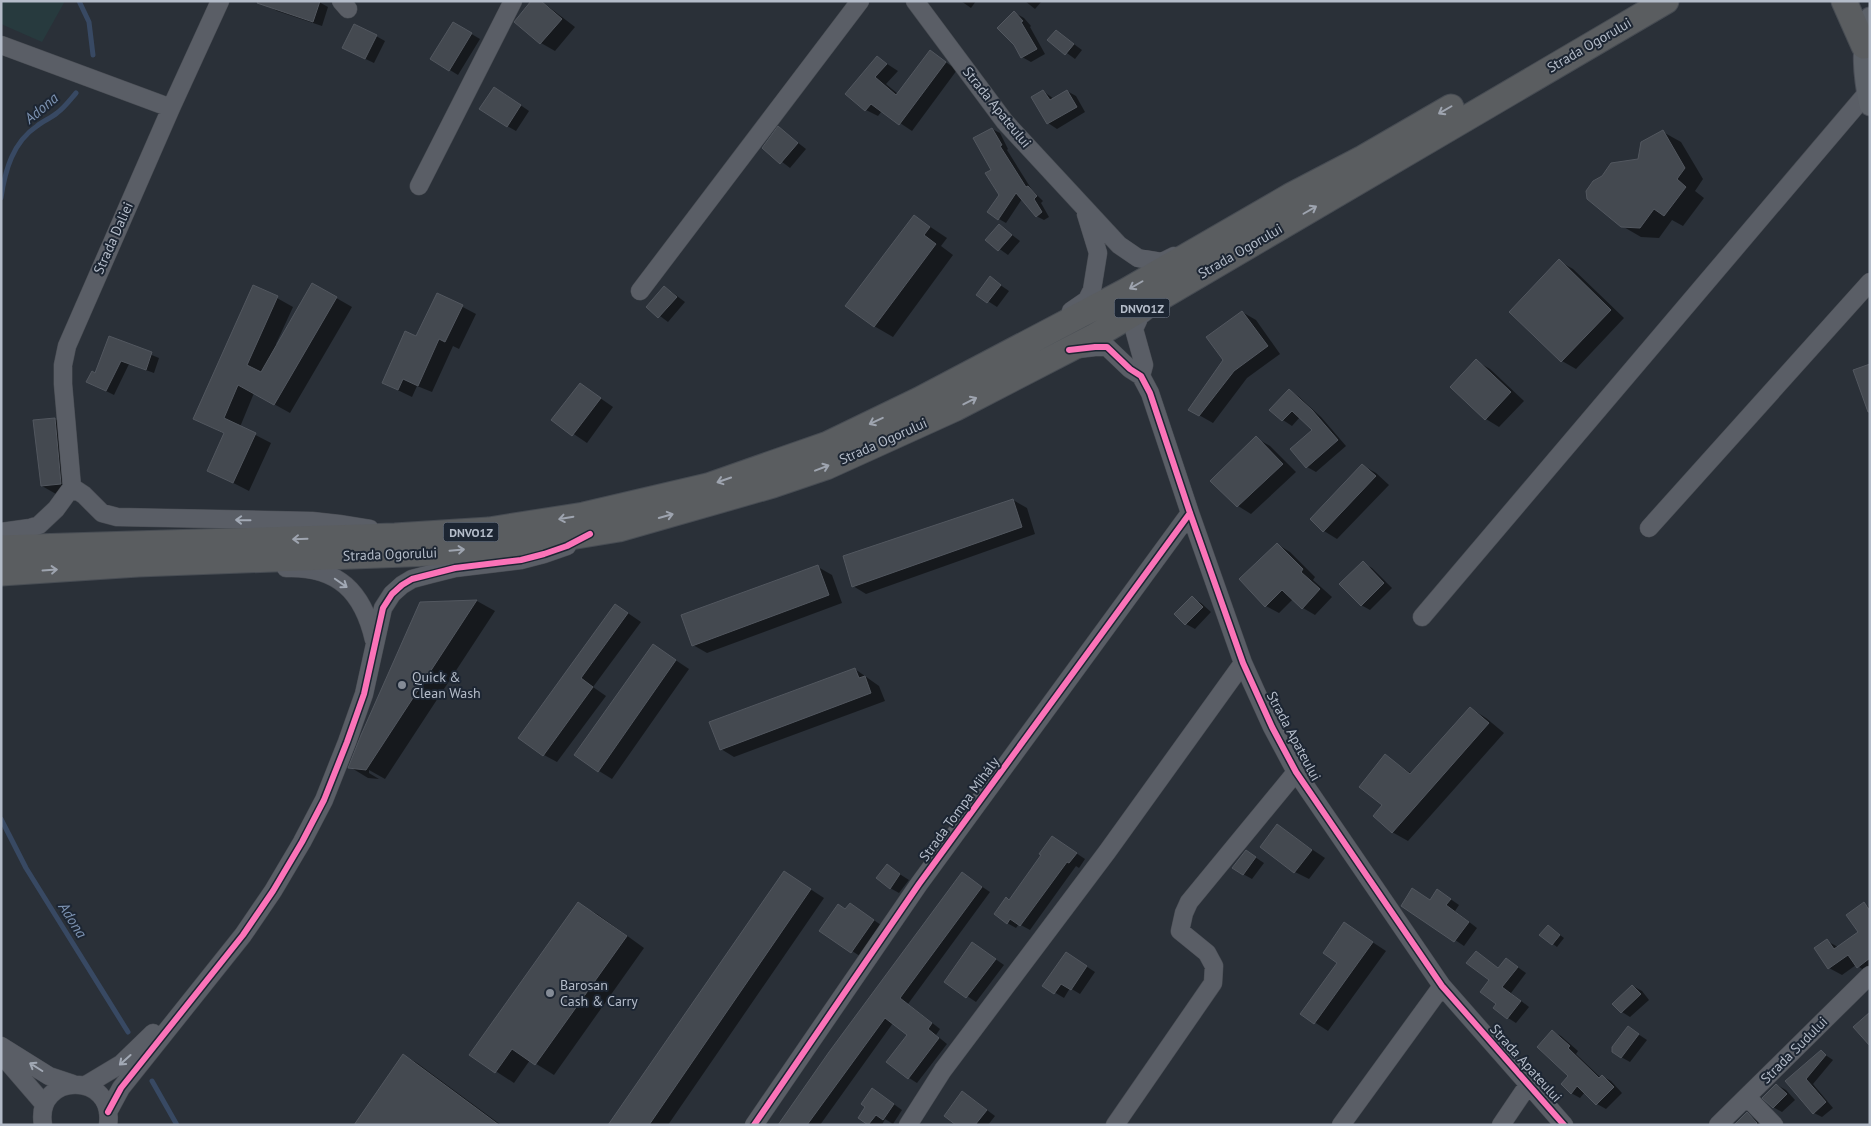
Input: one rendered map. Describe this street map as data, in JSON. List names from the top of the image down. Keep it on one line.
{"streets":{"highway":["Strada Ogorului","DNVO1Z"],"street":["Strada Apateului","Strada Daliei","Strada Tompa Mihály","Strada Sudului"]},"crossings":[["Strada Ogorului","Strada Apateului"],["Strada Apateului","Strada Tompa Mihály"]],"water":["Adona"],"places":["Quick & Clean Wash","Barosan Cash & Carry"]}
